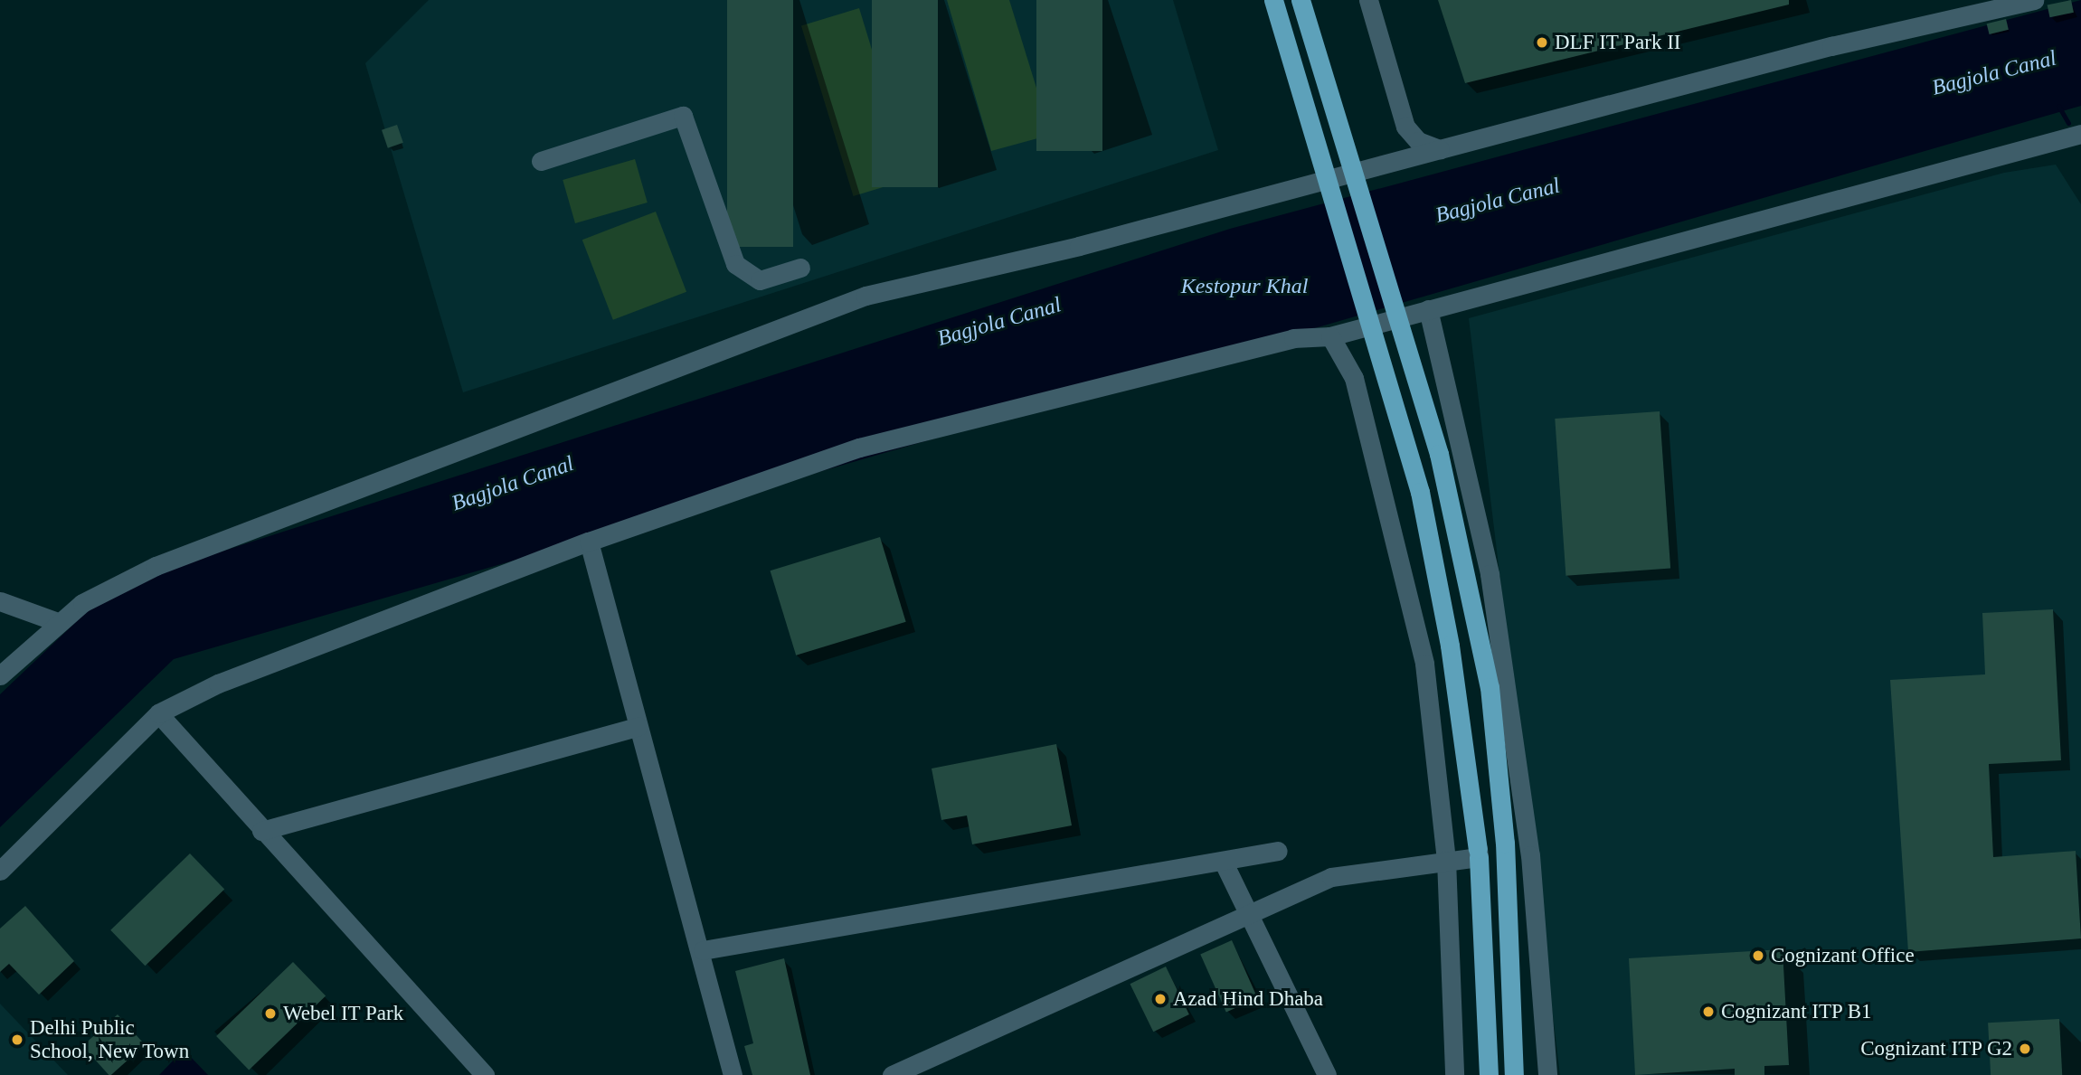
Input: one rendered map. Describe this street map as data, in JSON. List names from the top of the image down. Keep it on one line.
{"water":["Bagjola Canal","Kestopur Khal"],"places":["DLF IT Park II","Cognizant Office","Azad Hind Dhaba","Cognizant ITP B1","Webel IT Park","Delhi Public School, New Town","Cognizant ITP G2"]}
